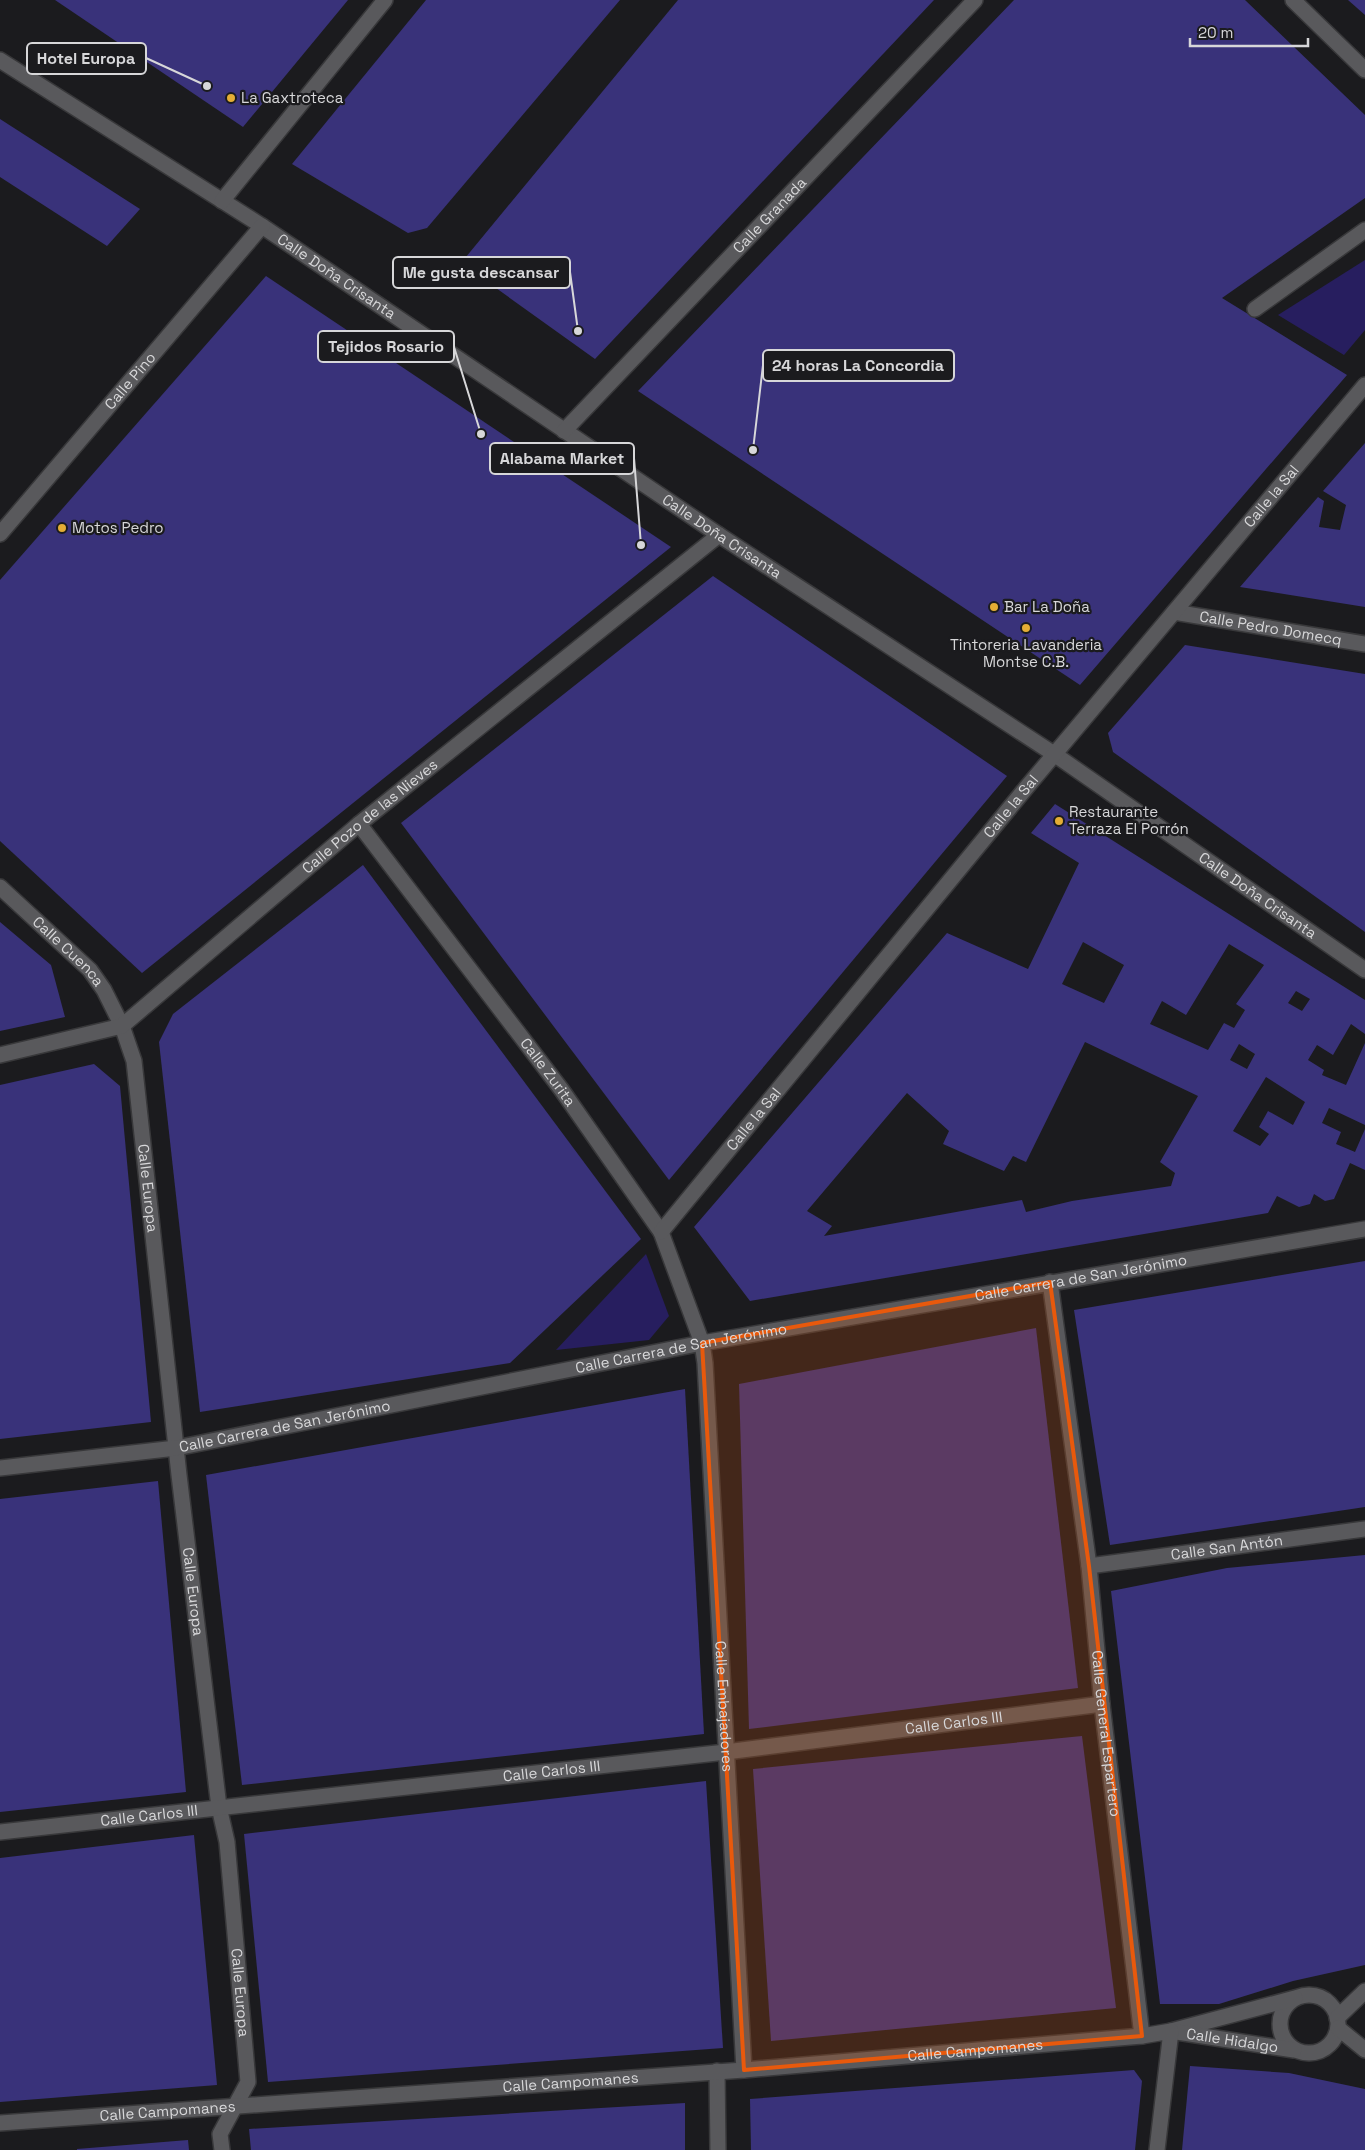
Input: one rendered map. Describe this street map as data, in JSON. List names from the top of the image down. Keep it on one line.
{"streets":{"street":["Calle Granada","Calle Doña Crisanta","Calle Pino","Calle la Sal","Calle Pedro Domecq","Calle Pozo de las Nieves","Calle Cuenca","Calle Zurita","Calle Europa","Calle Carrera de San Jerónimo","Calle San Antón","Calle Embajadores","Calle Carlos III","Calle General Espartero","Calle Hidalgo","Calle Campomanes"]},"crossings":[["Calle Granada","Calle Doña Crisanta"],["Calle Doña Crisanta","Calle Pino"],["Calle Doña Crisanta","Calle la Sal"],["Calle Doña Crisanta","Calle Pozo de las Nieves"],["Calle la Sal","Calle Pedro Domecq"],["Calle la Sal","Calle Zurita"],["Calle Pozo de las Nieves","Calle Cuenca"],["Calle Pozo de las Nieves","Calle Zurita"],["Calle Pozo de las Nieves","Calle Europa"],["Calle Cuenca","Calle Europa"],["Calle Zurita","Calle Carrera de San Jerónimo"],["Calle Zurita","Calle Embajadores"],["Calle Europa","Calle Carrera de San Jerónimo"],["Calle Europa","Calle Carlos III"],["Calle Europa","Calle Campomanes"],["Calle Carrera de San Jerónimo","Calle Embajadores"],["Calle Carrera de San Jerónimo","Calle General Espartero"],["Calle San Antón","Calle General Espartero"],["Calle Embajadores","Calle Carlos III"],["Calle Embajadores","Calle Campomanes"],["Calle Carlos III","Calle General Espartero"],["Calle General Espartero","Calle Campomanes"]],"places":["Hotel Europa","La Gaxtroteca","Me gusta descansar","Tejidos Rosario","24 horas La Concordia","Motos Pedro","Alabama Market","Bar La Doña","Tintoreria Lavanderia Montse C.B.","Restaurante Terraza El Porrón"],"scale_bar":"20 m"}
